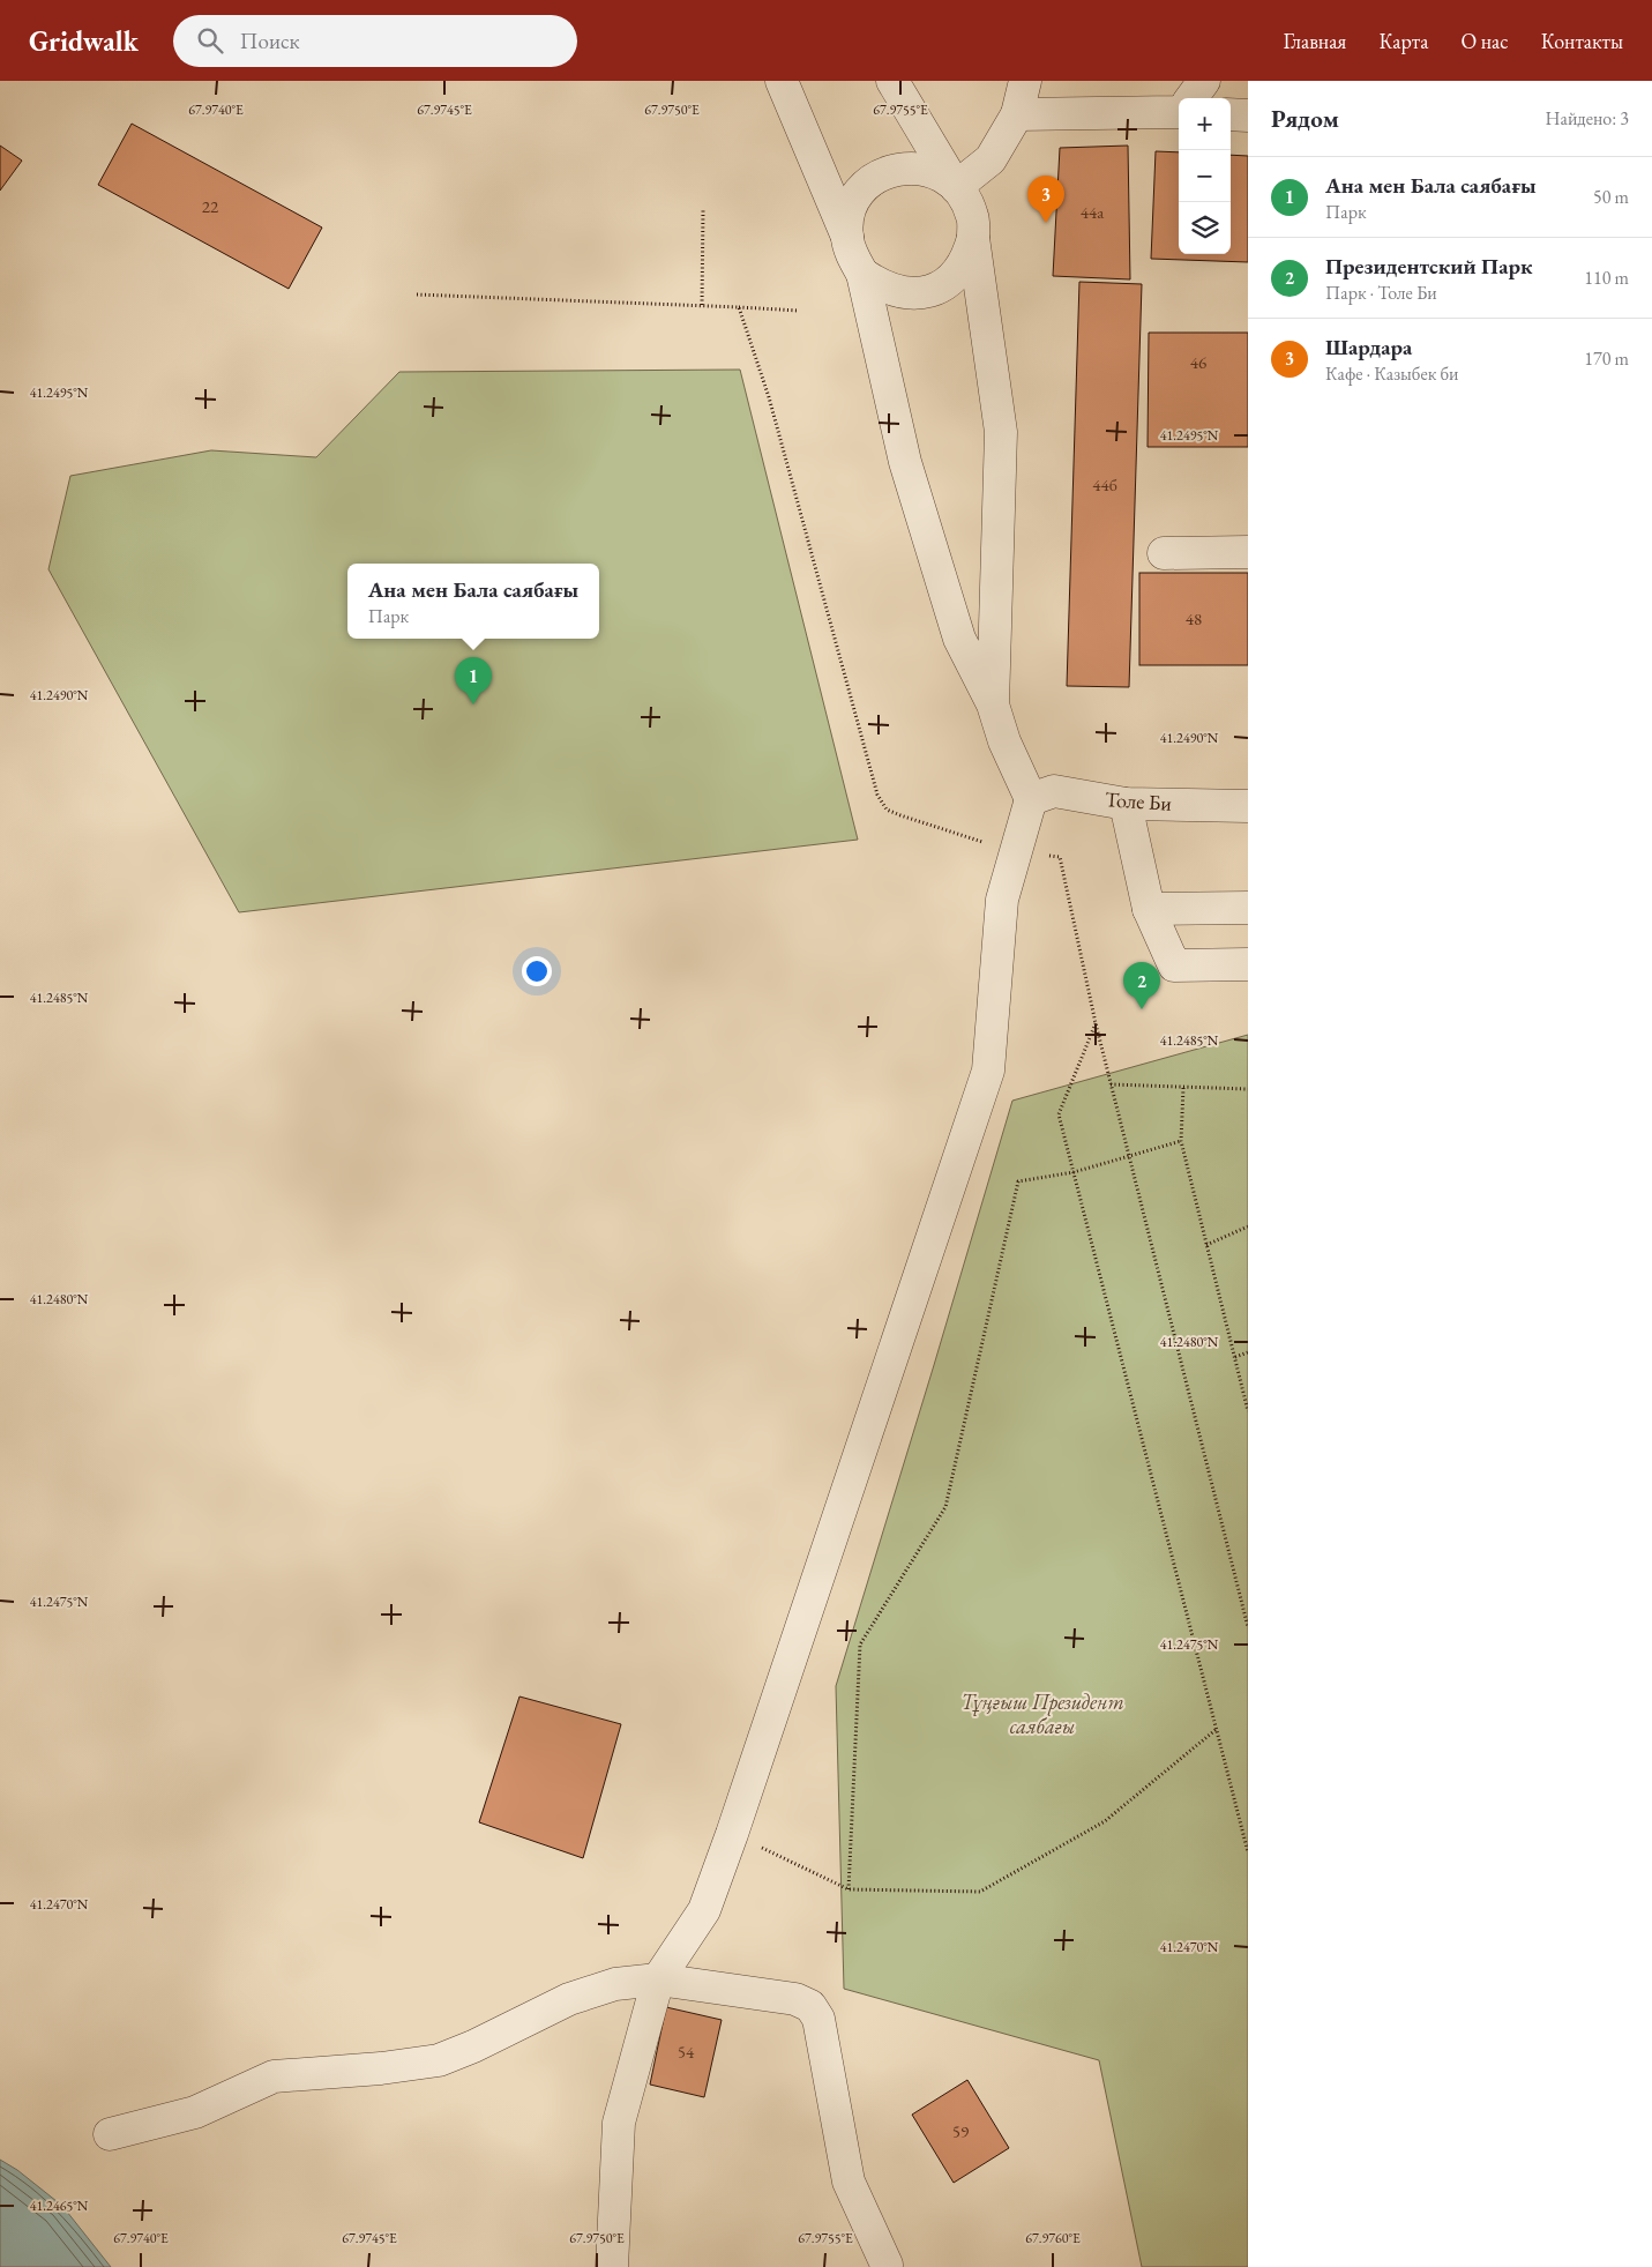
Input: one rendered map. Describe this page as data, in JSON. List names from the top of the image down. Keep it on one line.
{"streets":{"street":["Толе Би"]},"parks":["Тұңғыш Президент саябағы"],"house_numbers":["22","44а","46","44б","48","54","59"],"page":{"header":"Gridwalk","search":"Поиск","nav":["Главная","Карта","О нас","Контакты"],"heading":["Рядом","Найдено: 3"],"map_buttons":["+","−"],"list":[{"mark":"1","name":"Ана мен Бала саябағы","note":"Парк","value":"50 m"},{"mark":"2","name":"Президентский Парк","note":"Парк · Толе Би","value":"110 m"},{"mark":"3","name":"Шардара","note":"Кафе · Казыбек би","value":"170 m"}],"pins":["3","1","2"],"popup":["Ана мен Бала саябағы","Парк"]},"coordinates":["67.9740°E","67.9745°E","67.9750°E","67.9755°E","41.2495°N","41.2490°N","41.2485°N","41.2480°N","41.2475°N","41.2470°N","41.2465°N","67.9760°E"]}
